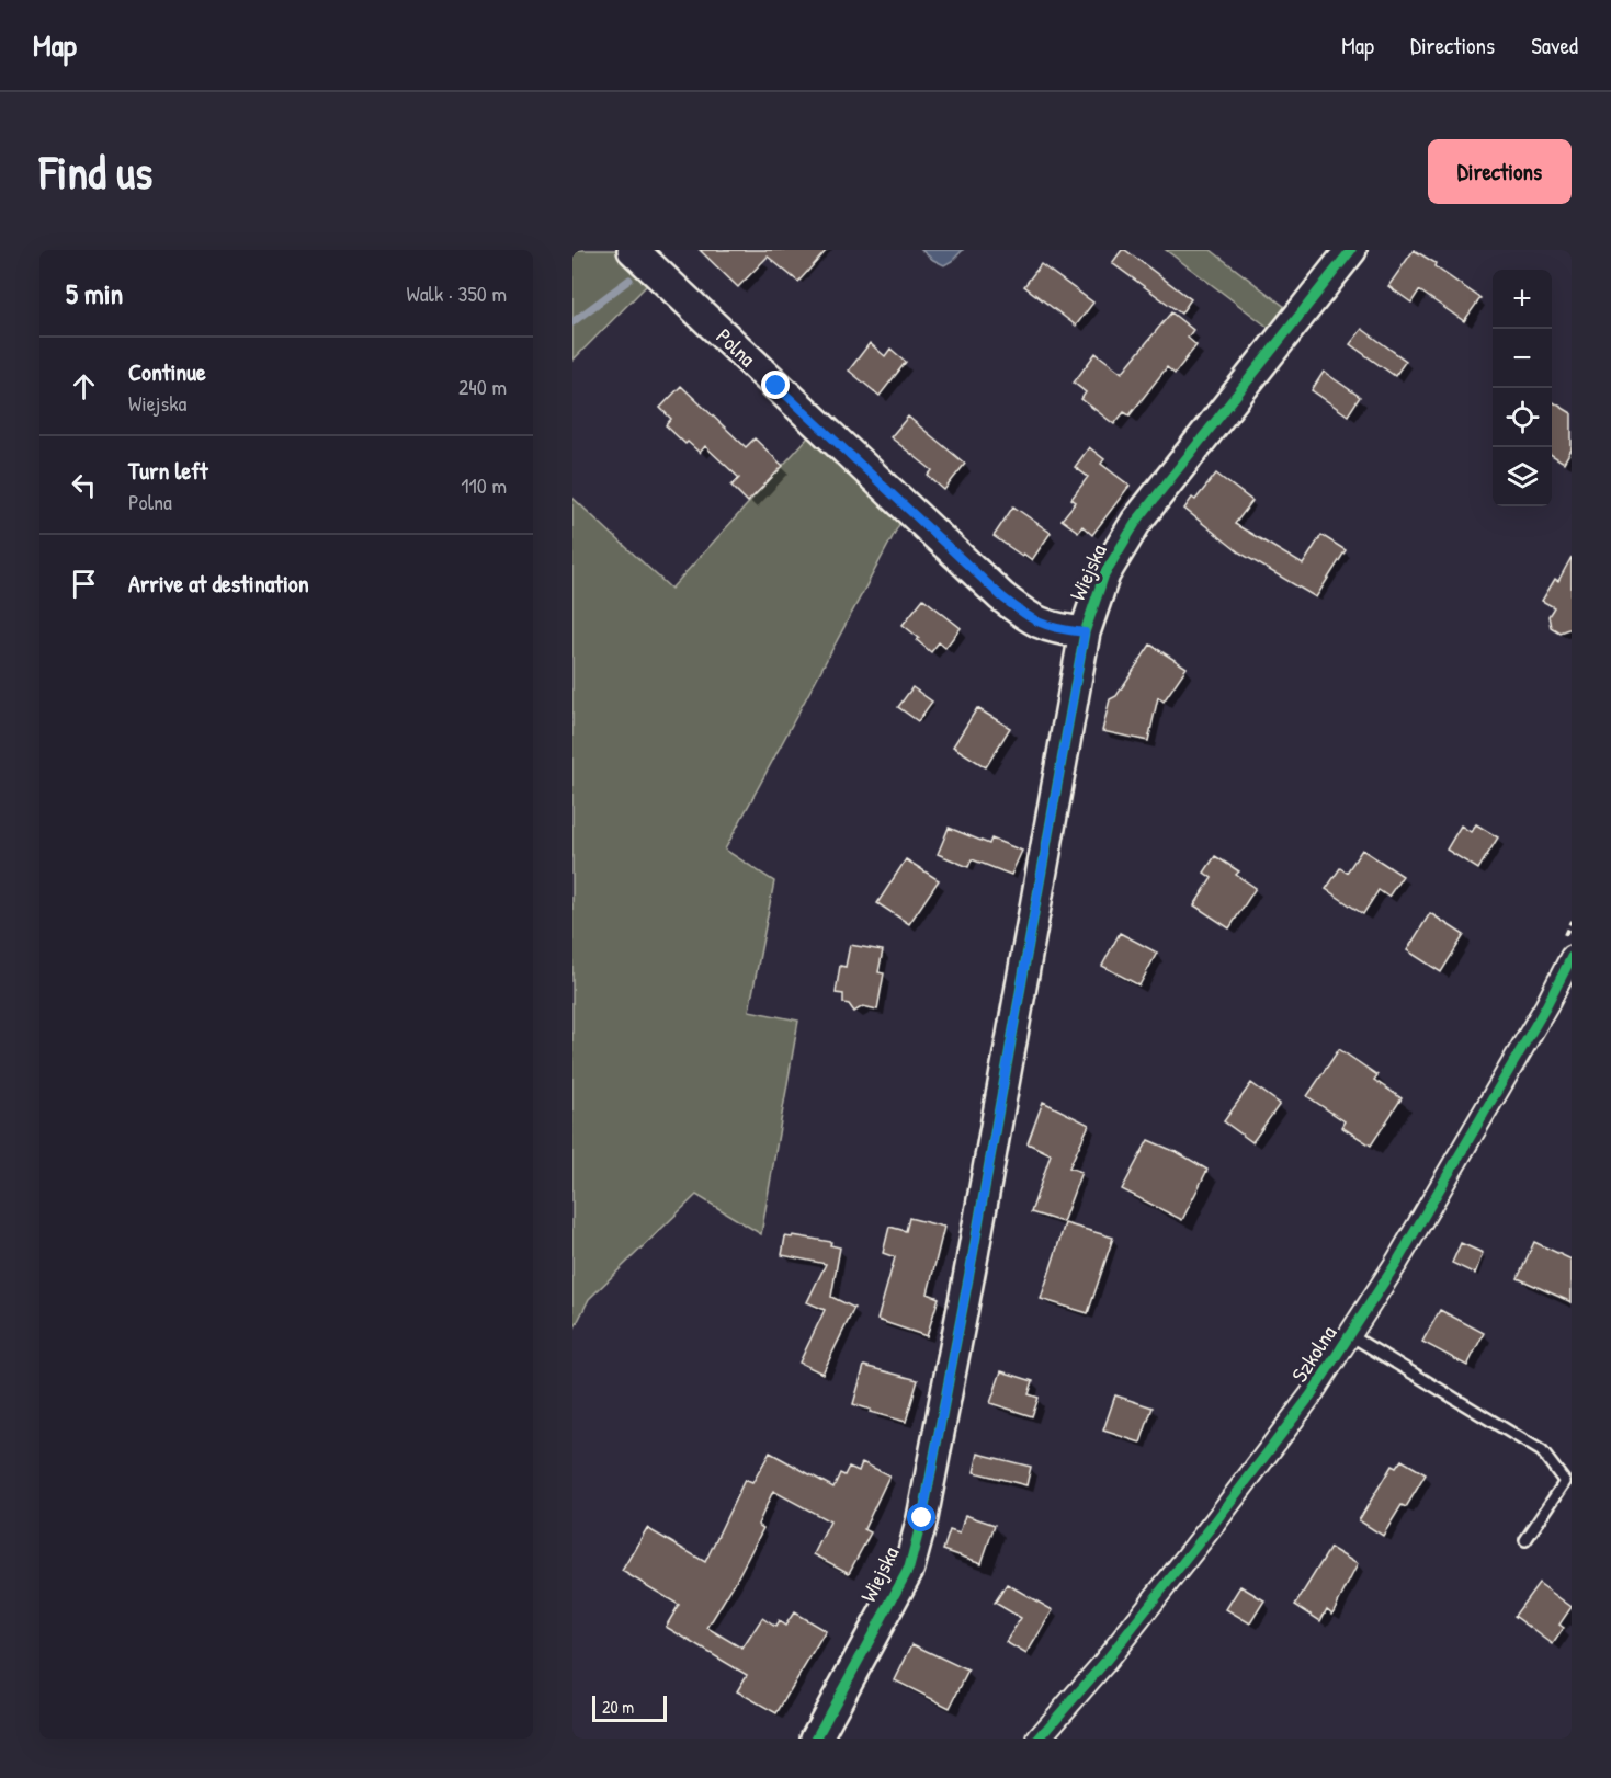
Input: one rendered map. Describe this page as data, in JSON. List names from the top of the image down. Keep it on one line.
{"streets":{"street":["Polna","Wiejska","Szkolna"]},"crossings":[["Polna","Wiejska"]],"scale_bar":"20 m","page":{"header":"Map","nav":["Map","Directions","Saved"],"buttons":"Directions","title":"Find us","heading":["5 min","Walk · 350 m"],"map_buttons":["+","−"],"list":[["Continue","Wiejska","240 m"],["Turn left","Polna","110 m"],"Arrive at destination"],"scale":"20 m"}}
